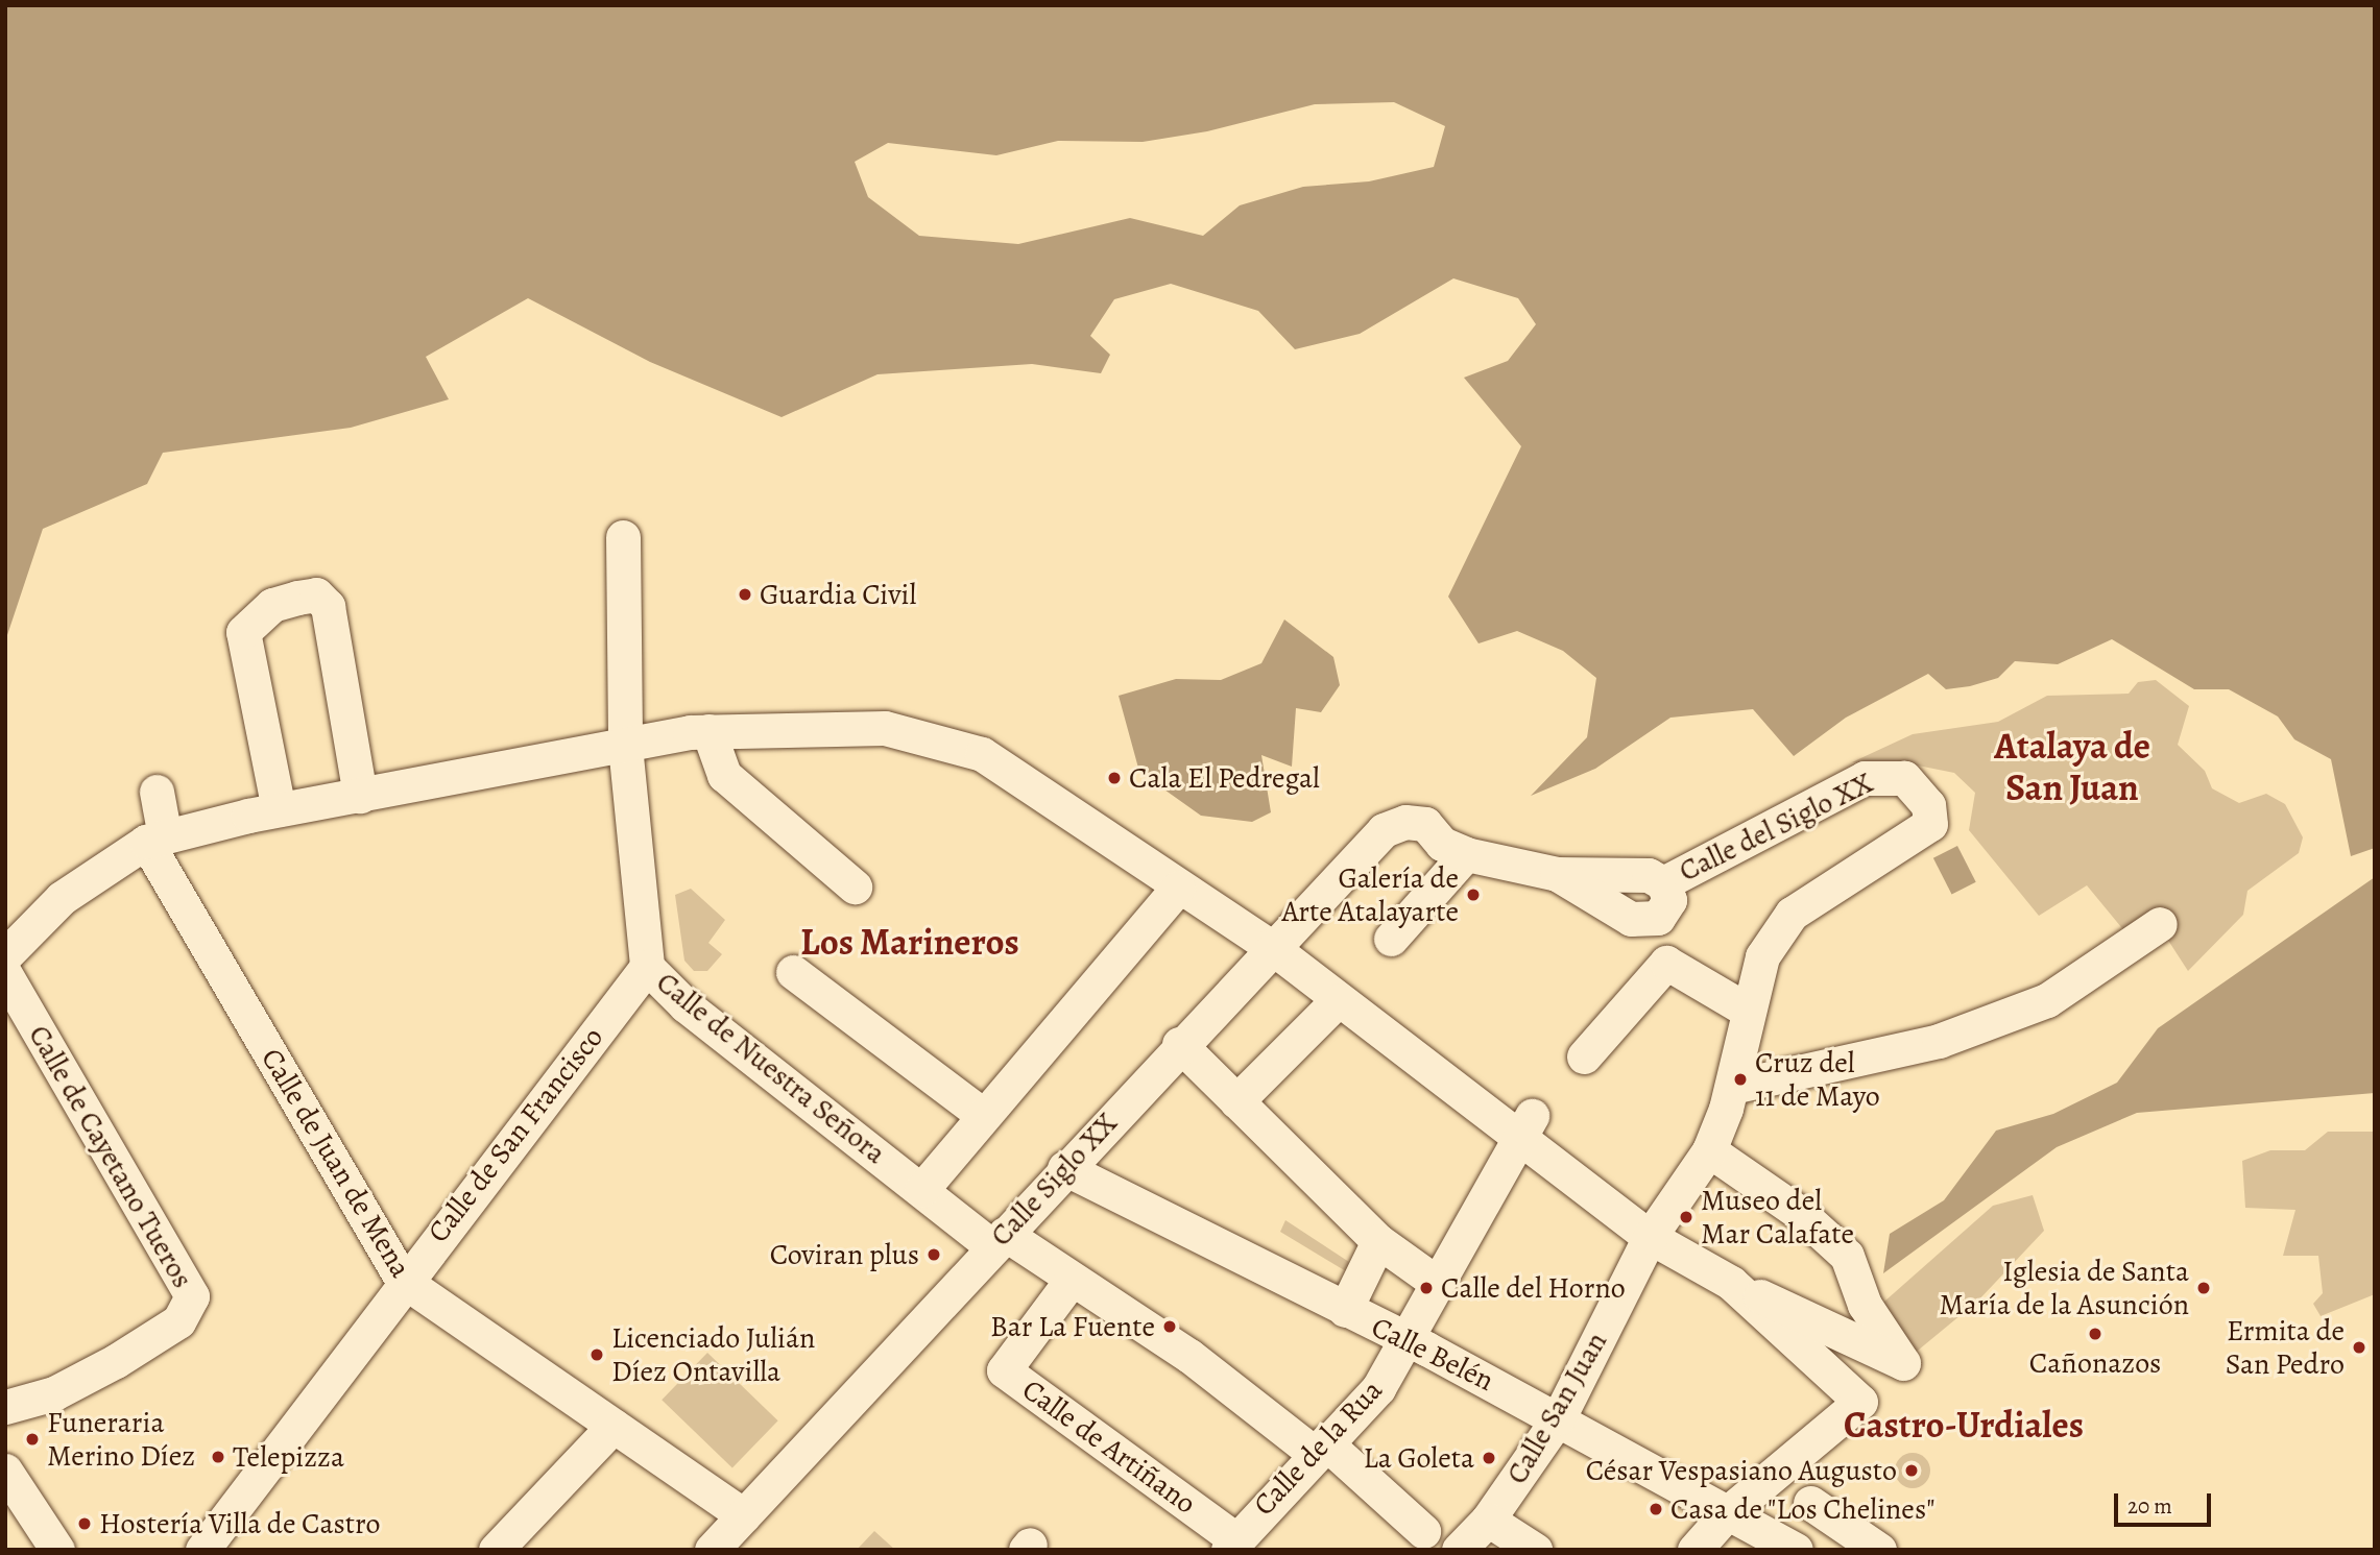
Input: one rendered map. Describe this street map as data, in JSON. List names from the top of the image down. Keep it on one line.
{"streets":{"street":["Calle del Siglo XX","Calle de Nuestra Señora","Calle de San Francisco","Calle de Cayetano Tueros","Calle de Juan de Mena","Calle Siglo XX","Calle Belén","Calle San Juan","Calle de Artiñano","Calle de la Rua"]},"crossings":[["Calle del Siglo XX","Calle Siglo XX"],["Calle del Siglo XX","Calle San Juan"],["Calle de Nuestra Señora","Calle de San Francisco"],["Calle de Nuestra Señora","Calle Siglo XX"],["Calle de Nuestra Señora","Calle de Artiñano"],["Calle de Nuestra Señora","Calle de la Rua"],["Calle de San Francisco","Calle de Juan de Mena"],["Calle de Juan de Mena","Calle Siglo XX"],["Calle Siglo XX","Calle Belén"],["Calle Belén","Calle San Juan"],["Calle Belén","Calle de la Rua"],["Calle de Artiñano","Calle de la Rua"]],"districts":["Atalaya de San Juan","Los Marineros","Castro-Urdiales"],"places":["Guardia Civil","Cala El Pedregal","Galería de Arte Atalayarte","Cruz del 11 de Mayo","Museo del Mar Calafate","Coviran plus","Calle del Horno","Iglesia de Santa María de la Asunción","Bar La Fuente","Cañonazos","Ermita de San Pedro","Licenciado Julián Díez Ontavilla","Funeraria Merino Díez","Telepizza","La Goleta","César Vespasiano Augusto","Casa de \"Los Chelines\"","Hostería Villa de Castro"],"scale_bar":"20 m"}
